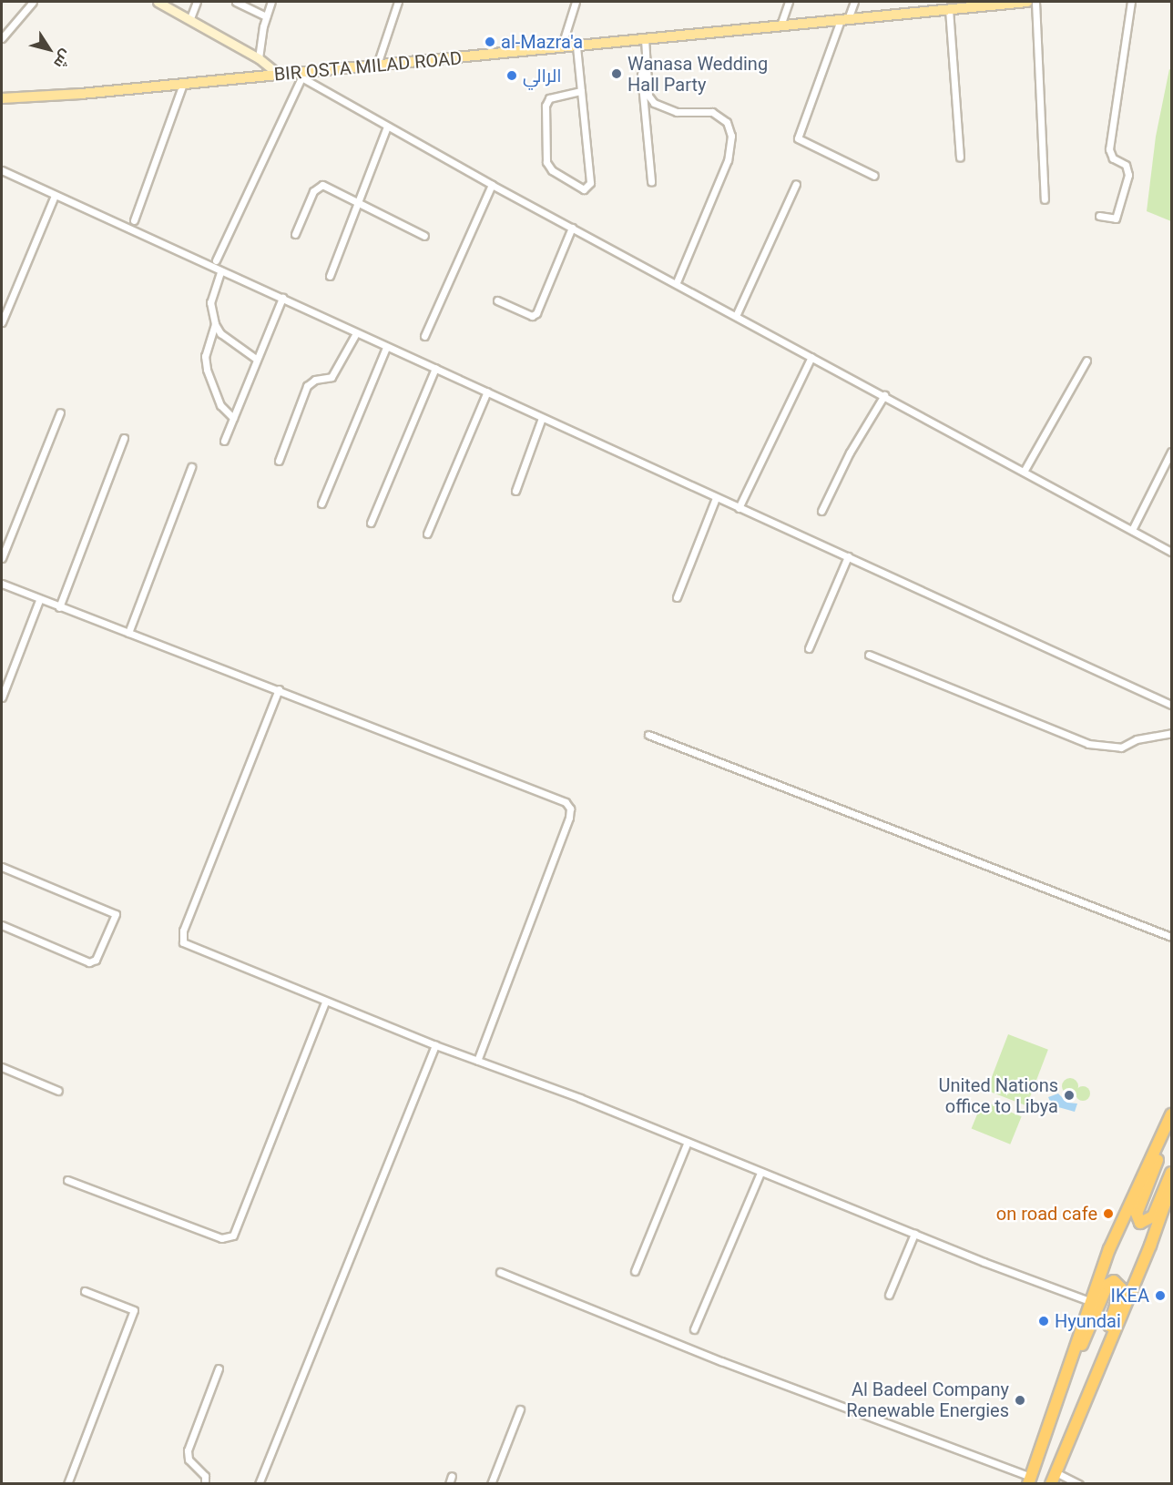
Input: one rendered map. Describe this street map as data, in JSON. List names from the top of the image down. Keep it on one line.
{"streets":{"main road":["BIR OSTA MILAD ROAD"]},"places":["al-Mazra'a","Wanasa Wedding Hall Party","الرالي","United Nations office to Libya","on road cafe","IKEA","Hyundai","Al Badeel Company Renewable Energies"],"north":"bottom right"}
